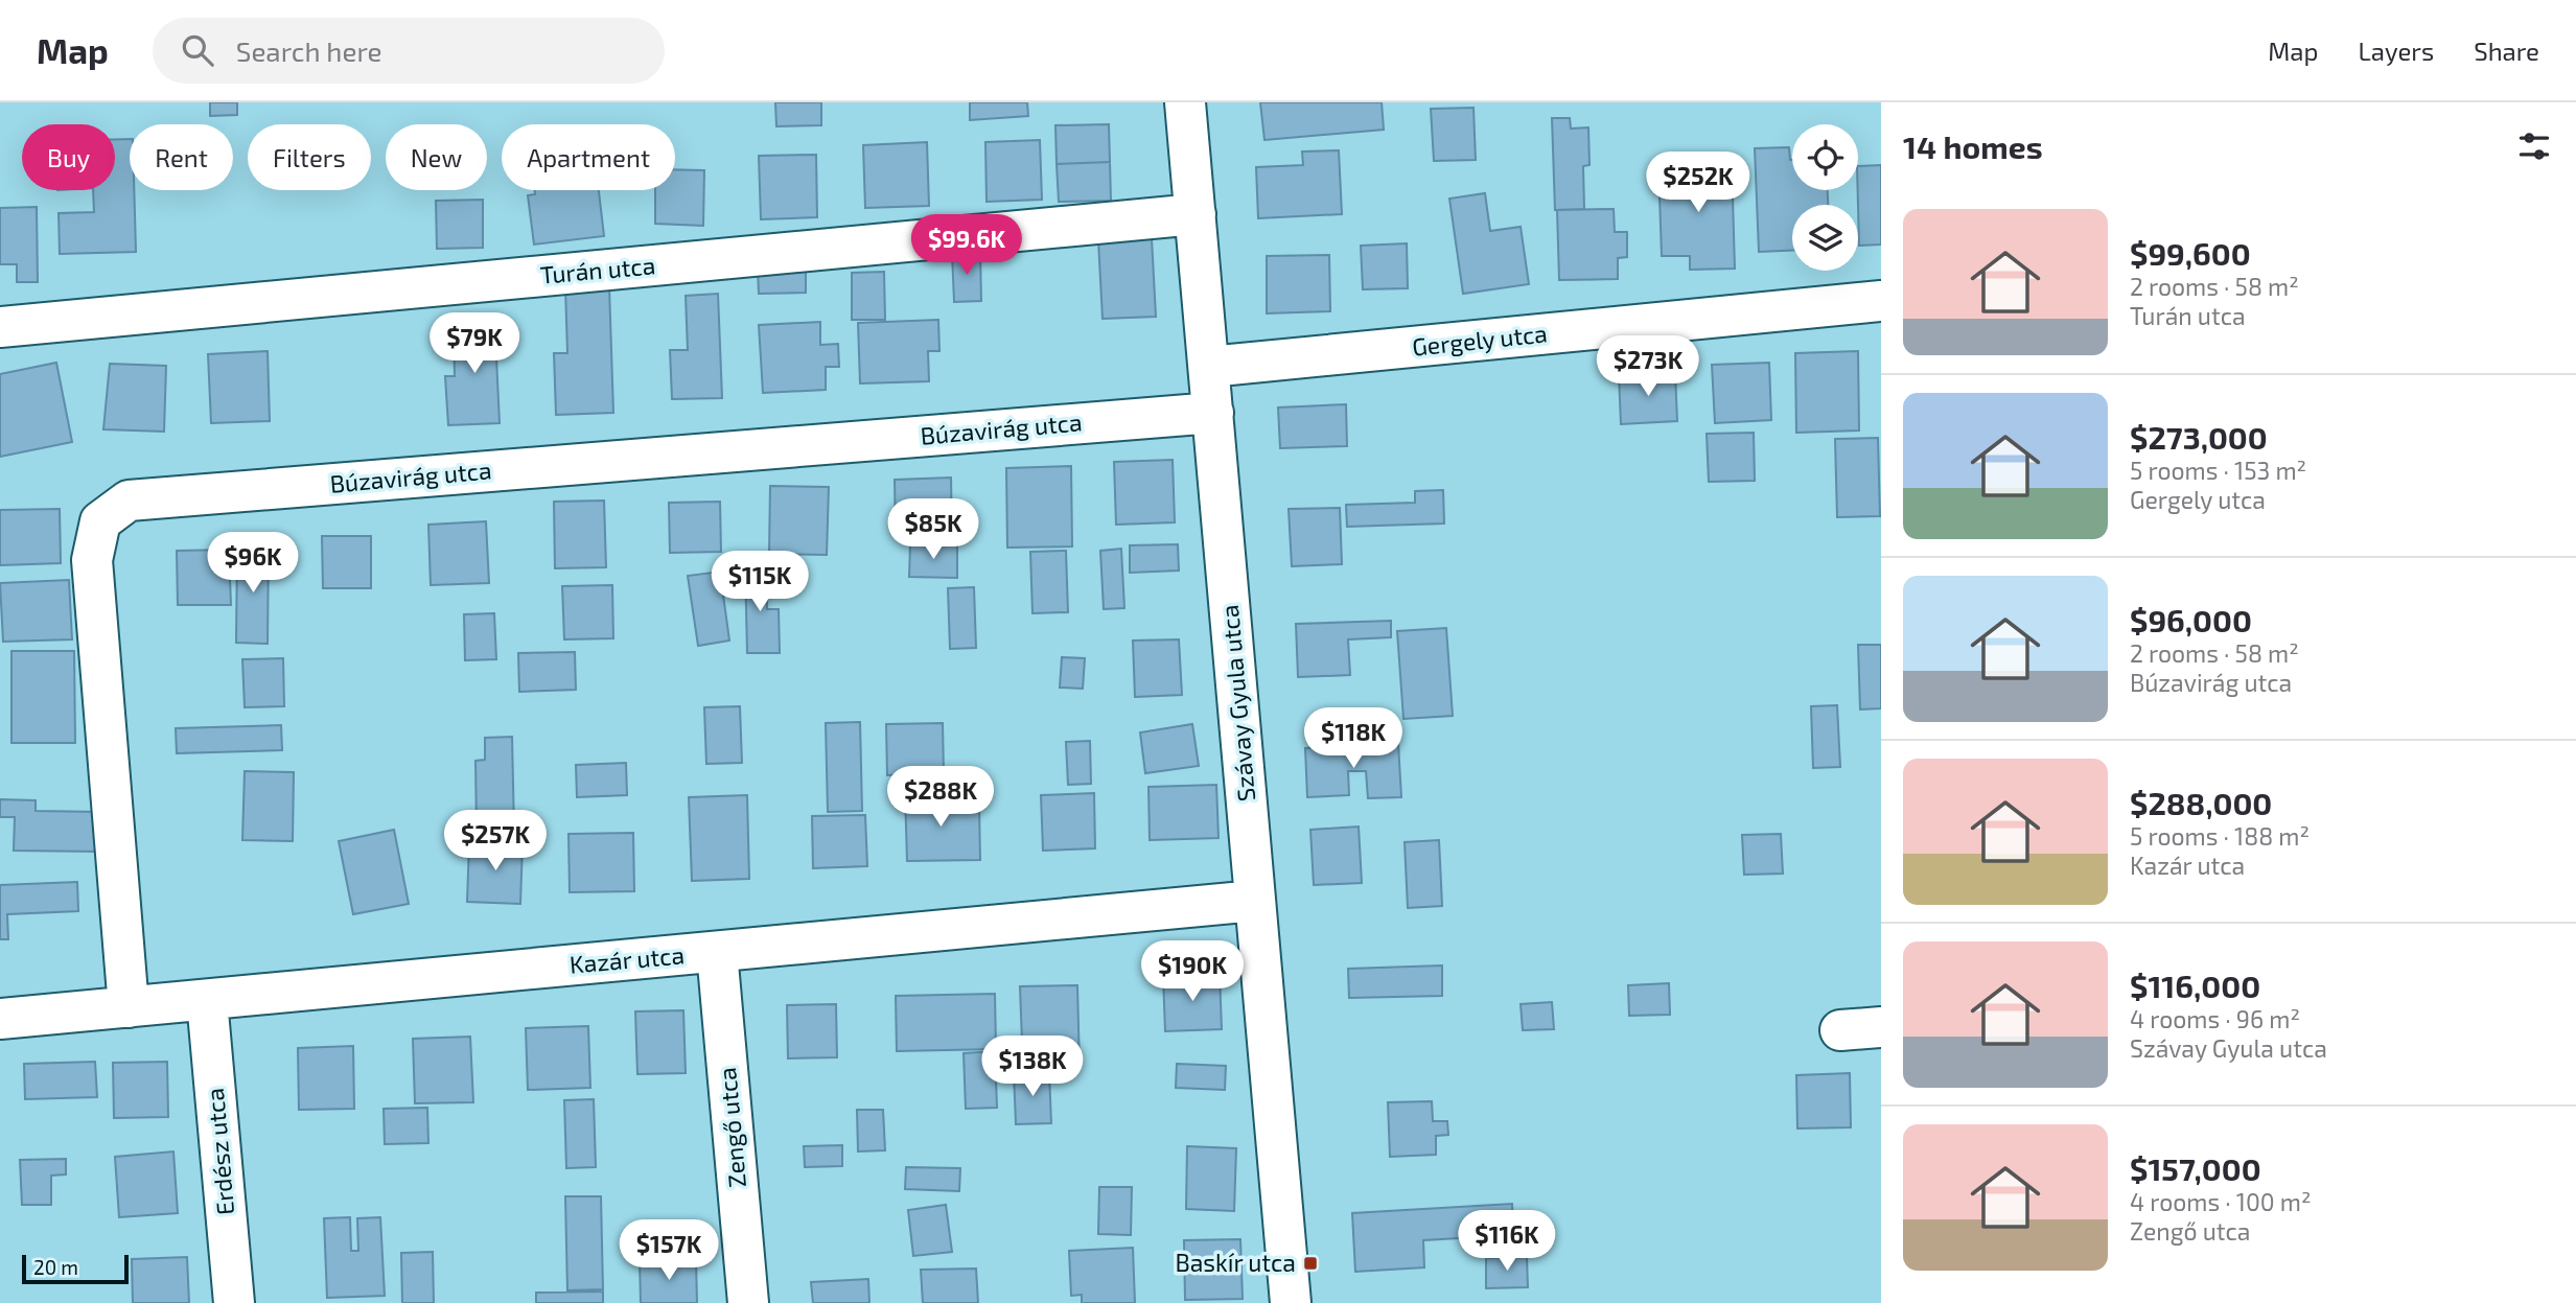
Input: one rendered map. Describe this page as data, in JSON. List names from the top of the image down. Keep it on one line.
{"streets":{"street":["Turán utca","Gergely utca","Búzavirág utca","Szávay Gyula utca","Kazár utca","Zengő utca","Erdész utca"]},"crossings":[["Turán utca","Szávay Gyula utca"],["Gergely utca","Szávay Gyula utca"],["Búzavirág utca","Szávay Gyula utca"],["Búzavirág utca","Kazár utca"],["Szávay Gyula utca","Kazár utca"],["Kazár utca","Zengő utca"],["Kazár utca","Erdész utca"]],"places":{"transit":["Baskír utca"]},"scale_bar":"20 m","page":{"header":"Map","search":"Search here","nav":["Map","Layers","Share"],"heading":"14 homes","chip":["Buy","Rent","Filters","New","Apartment"],"price":["$252K","$99.6K","$79K","$273K","$85K","$96K","$115K","$118K","$288K","$257K","$190K","$138K","$116K","$157K"],"list":[{"name":"$99,600","note":"2 rooms · 58 m² · Turán utca"},{"name":"$273,000","note":"5 rooms · 153 m² · Gergely utca"},{"name":"$96,000","note":"2 rooms · 58 m² · Búzavirág utca"},{"name":"$288,000","note":"5 rooms · 188 m² · Kazár utca"},{"name":"$116,000","note":"4 rooms · 96 m² · Szávay Gyula utca"},{"name":"$157,000","note":"4 rooms · 100 m² · Zengő utca"}],"scale":"20 m"}}
